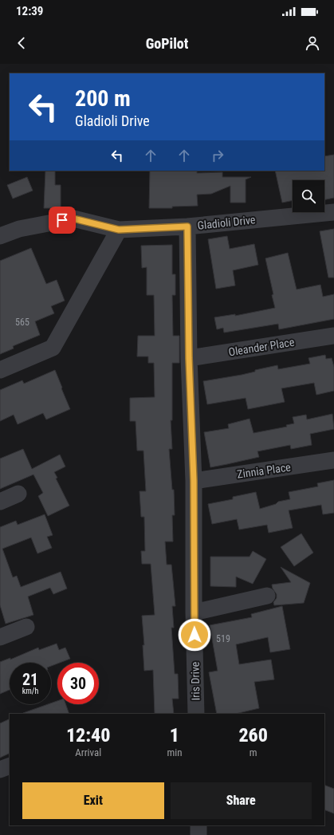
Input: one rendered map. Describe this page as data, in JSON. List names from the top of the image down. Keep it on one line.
{"streets":{"street":["Gladioli Drive","Oleander Place","Zinnia Place","Iris Drive"]},"crossings":[["Gladioli Drive","Iris Drive"],["Oleander Place","Iris Drive"],["Zinnia Place","Iris Drive"]],"house_numbers":["565","519"],"page":{"status":"12:39","header":"GoPilot","turn":["200 m","Gladioli Drive"],"speed":"21 km/h","limit":"30","eta":["12:40","Arrival","1","min","260","m"],"buttons":["Exit","Share"]}}
